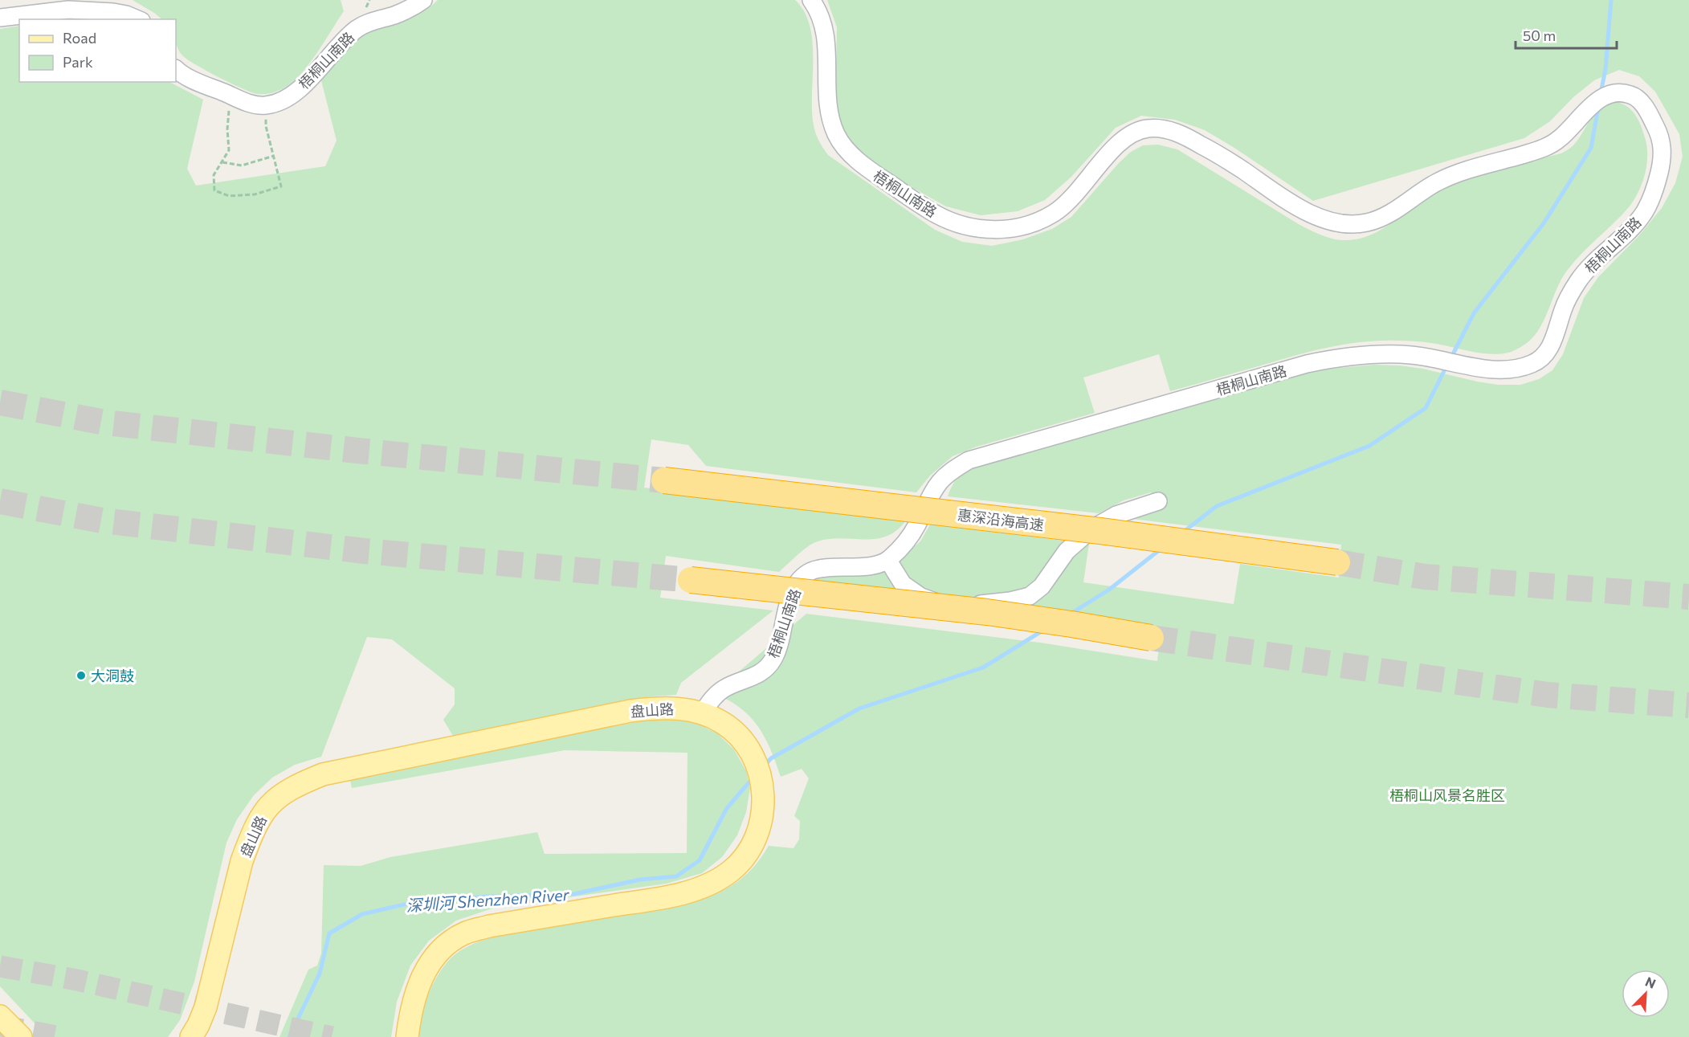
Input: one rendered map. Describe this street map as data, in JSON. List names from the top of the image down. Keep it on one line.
{"streets":{"highway":["惠深沿海高速"],"main road":["盘山路"],"street":["梧桐山南路"]},"crossings":[["梧桐山南路","盘山路"]],"water":["深圳河 Shenzhen River"],"parks":["梧桐山风景名胜区"],"places":["大洞鼓"],"legend":["Road","Park"],"scale_bar":"50 m","north":"top right"}
